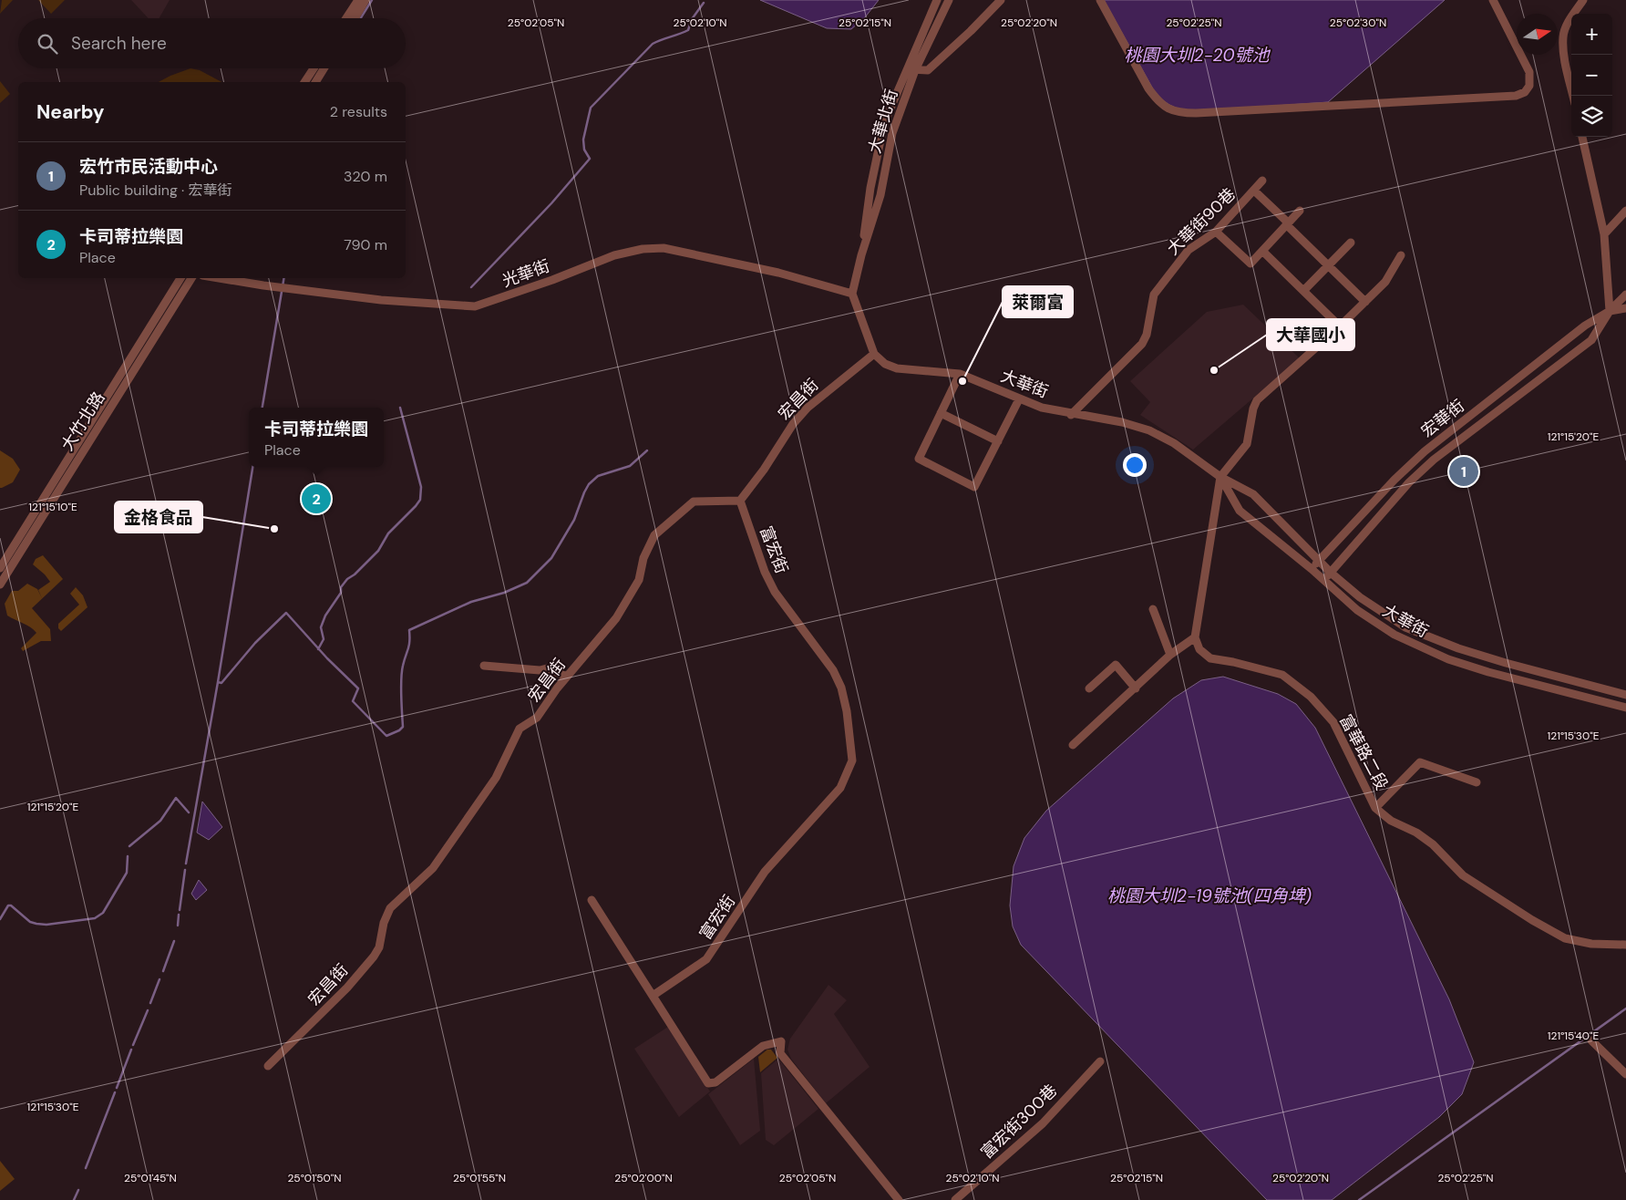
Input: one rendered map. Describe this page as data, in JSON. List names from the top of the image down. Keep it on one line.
{"streets":{"street":["大華北街","大華街90巷","光華街","大華街","宏昌街","宏華街","大竹北路","富宏街","富華路二段","富宏街300巷"]},"crossings":[["大華北街","光華街"],["大華街90巷","大華街"],["大華街","宏昌街"],["大華街","宏華街"],["宏昌街","富宏街"]],"water":["桃園大圳2-20號池","桃園大圳2-19號池(四角埤)"],"places":["大華國小","萊爾富","金格食品"],"north":"right","page":{"map_buttons":["+","−"],"search":"Search here","heading":["Nearby","2 results"],"list":[{"mark":"1","name":"宏竹市民活動中心","note":"Public building · 宏華街","value":"320 m"},{"mark":"2","name":"卡司蒂拉樂園","note":"Place","value":"790 m"}],"popup":["卡司蒂拉樂園","Place"],"pins":["1","2"]},"coordinates":["25°02'05\"N","25°02'10\"N","25°02'15\"N","25°02'20\"N","25°02'25\"N","25°02'30\"N","121°15'20\"E","121°15'10\"E","121°15'30\"E","121°15'40\"E","25°01'45\"N","25°01'50\"N","25°01'55\"N","25°02'00\"N"]}
